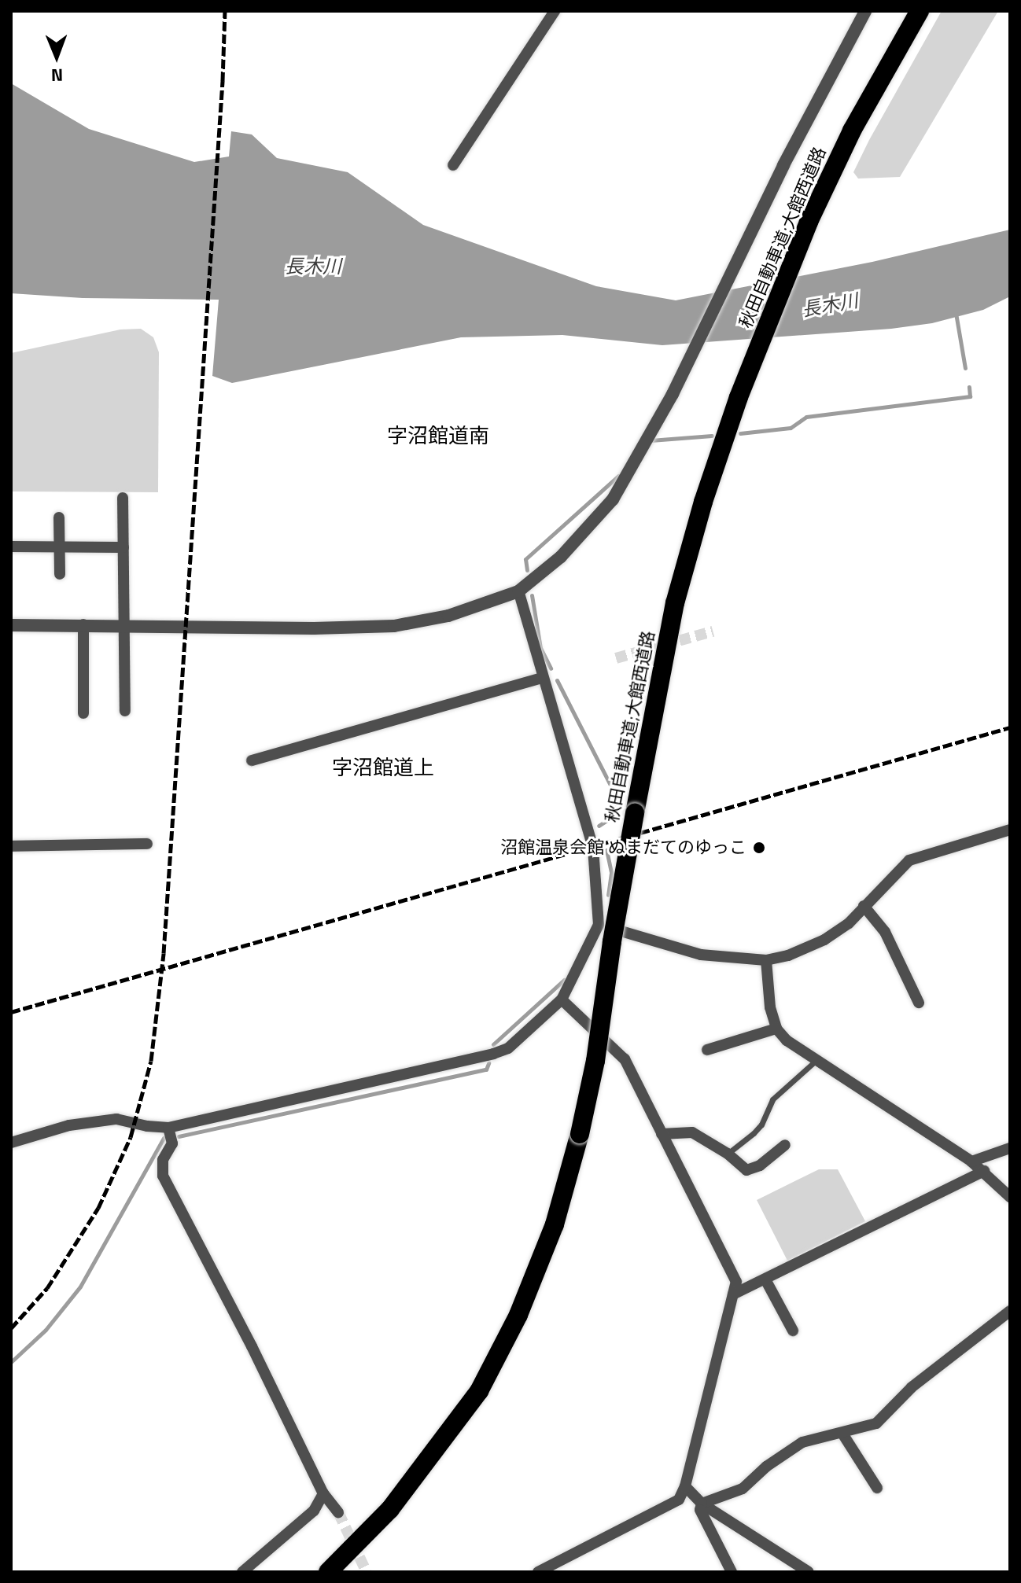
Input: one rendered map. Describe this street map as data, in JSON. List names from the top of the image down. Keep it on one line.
{"streets":{"highway":["秋田自動車道;大館西道路"]},"districts":["字沼館道南","字沼館道上"],"water":["長木川"],"places":["沼館温泉会館 ぬまだてのゆっこ"],"north":"bottom"}
